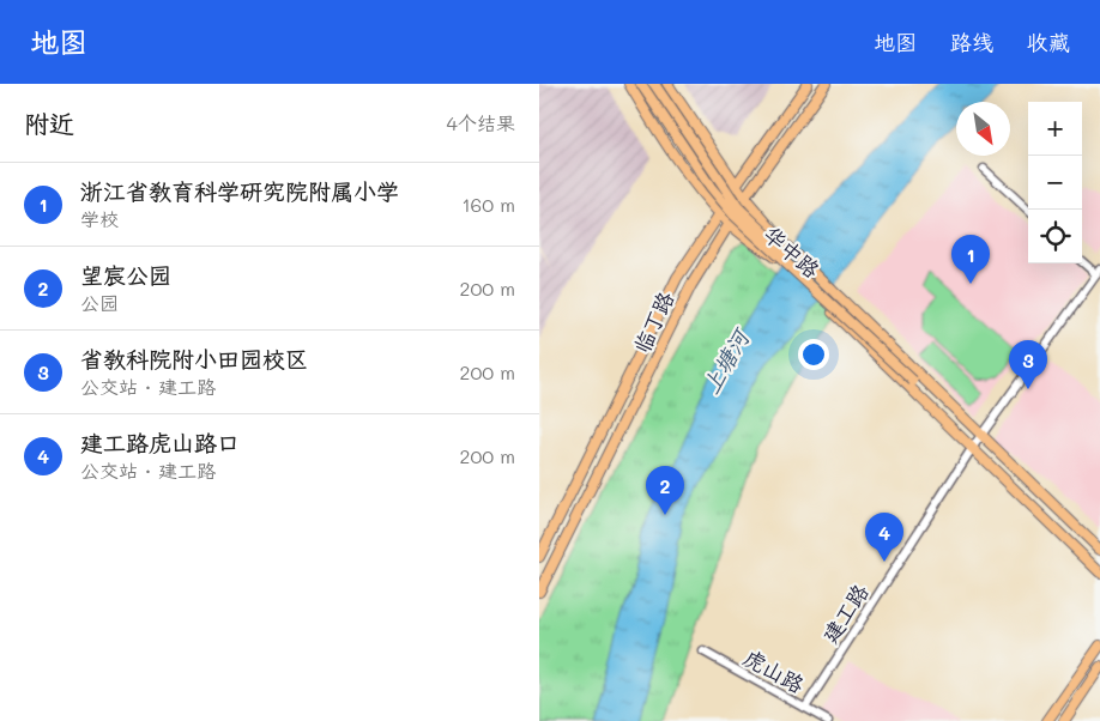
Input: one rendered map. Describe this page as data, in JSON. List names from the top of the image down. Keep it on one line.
{"streets":{"main road":["华中路","临丁路"],"street":["建工路","虎山路"]},"crossings":[["华中路","临丁路"],["华中路","建工路"],["建工路","虎山路"]],"water":["上塘河"],"north":"bottom right","page":{"header":"地图","nav":["地图","路线","收藏"],"heading":["附近","4个结果"],"map_buttons":["+","−"],"list":[{"mark":"1","name":"浙江省教育科学研究院附属小学","note":"学校","value":"160 m"},{"mark":"2","name":"望宸公园","note":"公园","value":"200 m"},{"mark":"3","name":"省教科院附小田园校区","note":"公交站 · 建工路","value":"200 m"},{"mark":"4","name":"建工路虎山路口","note":"公交站 · 建工路","value":"200 m"}],"pins":["1","3","2","4"]}}
